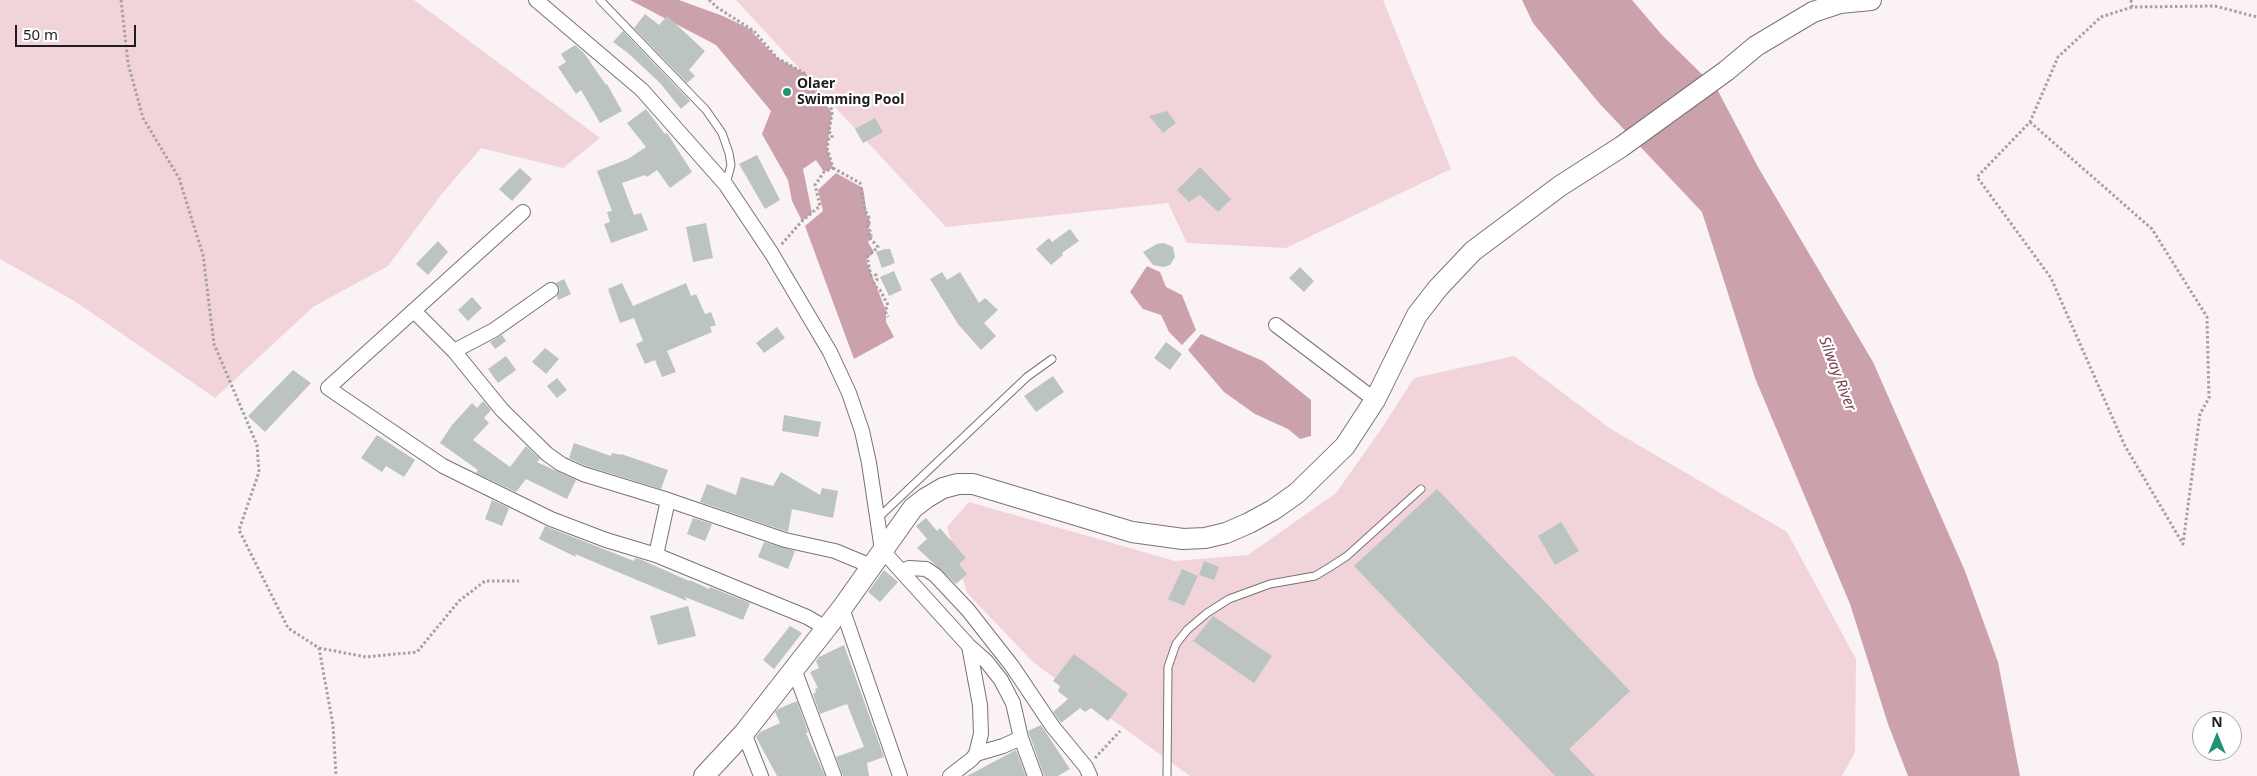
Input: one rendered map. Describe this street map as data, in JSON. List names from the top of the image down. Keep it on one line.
{"water":["Silway River"],"places":["Olaer Swimming Pool"],"scale_bar":"50 m","north":"top"}
